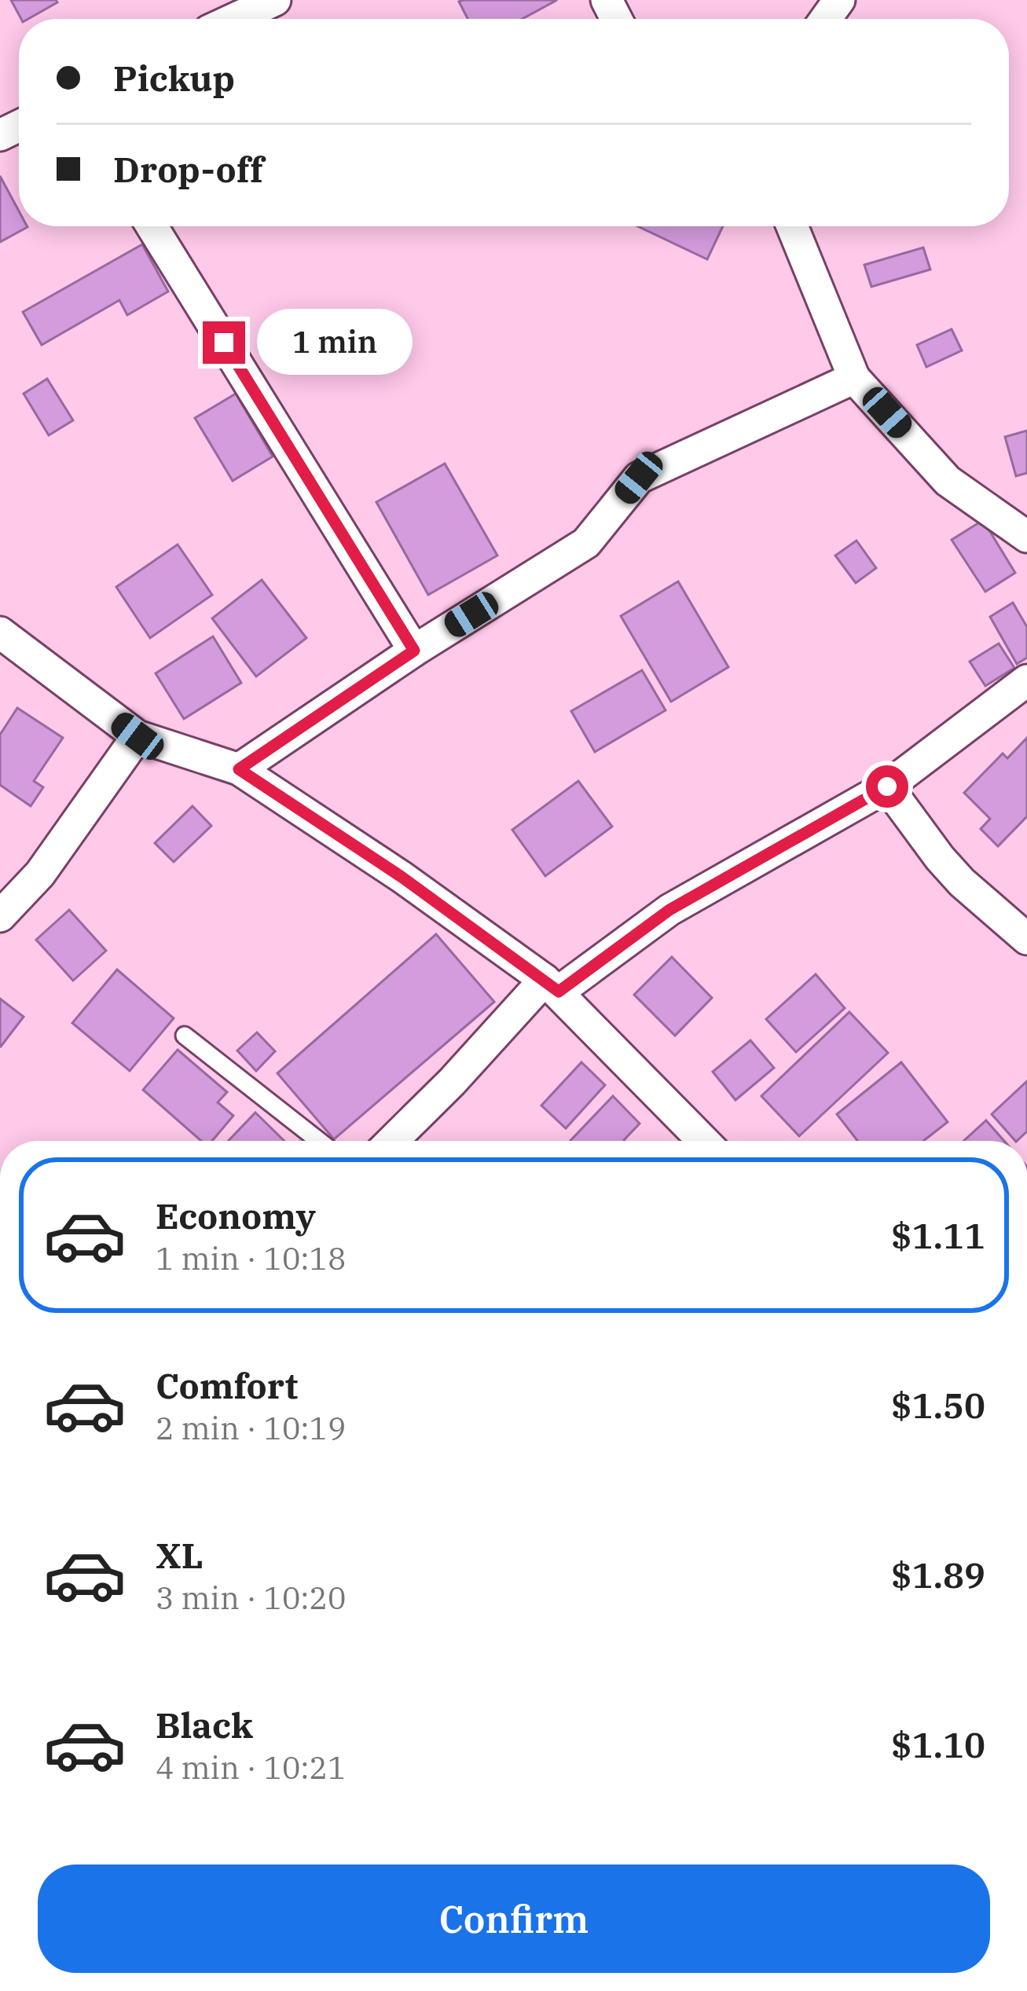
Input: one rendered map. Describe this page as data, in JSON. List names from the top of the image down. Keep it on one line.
{"page":{"banner":["Pickup","Drop-off"],"bubble":"1 min","list":[{"name":"Economy","note":"1 min · 10:18","value":"$1.11"},{"name":"Comfort","note":"2 min · 10:19","value":"$1.50"},{"name":"XL","note":"3 min · 10:20","value":"$1.89"},{"name":"Black","note":"4 min · 10:21","value":"$1.10"}],"buttons":"Confirm"}}
